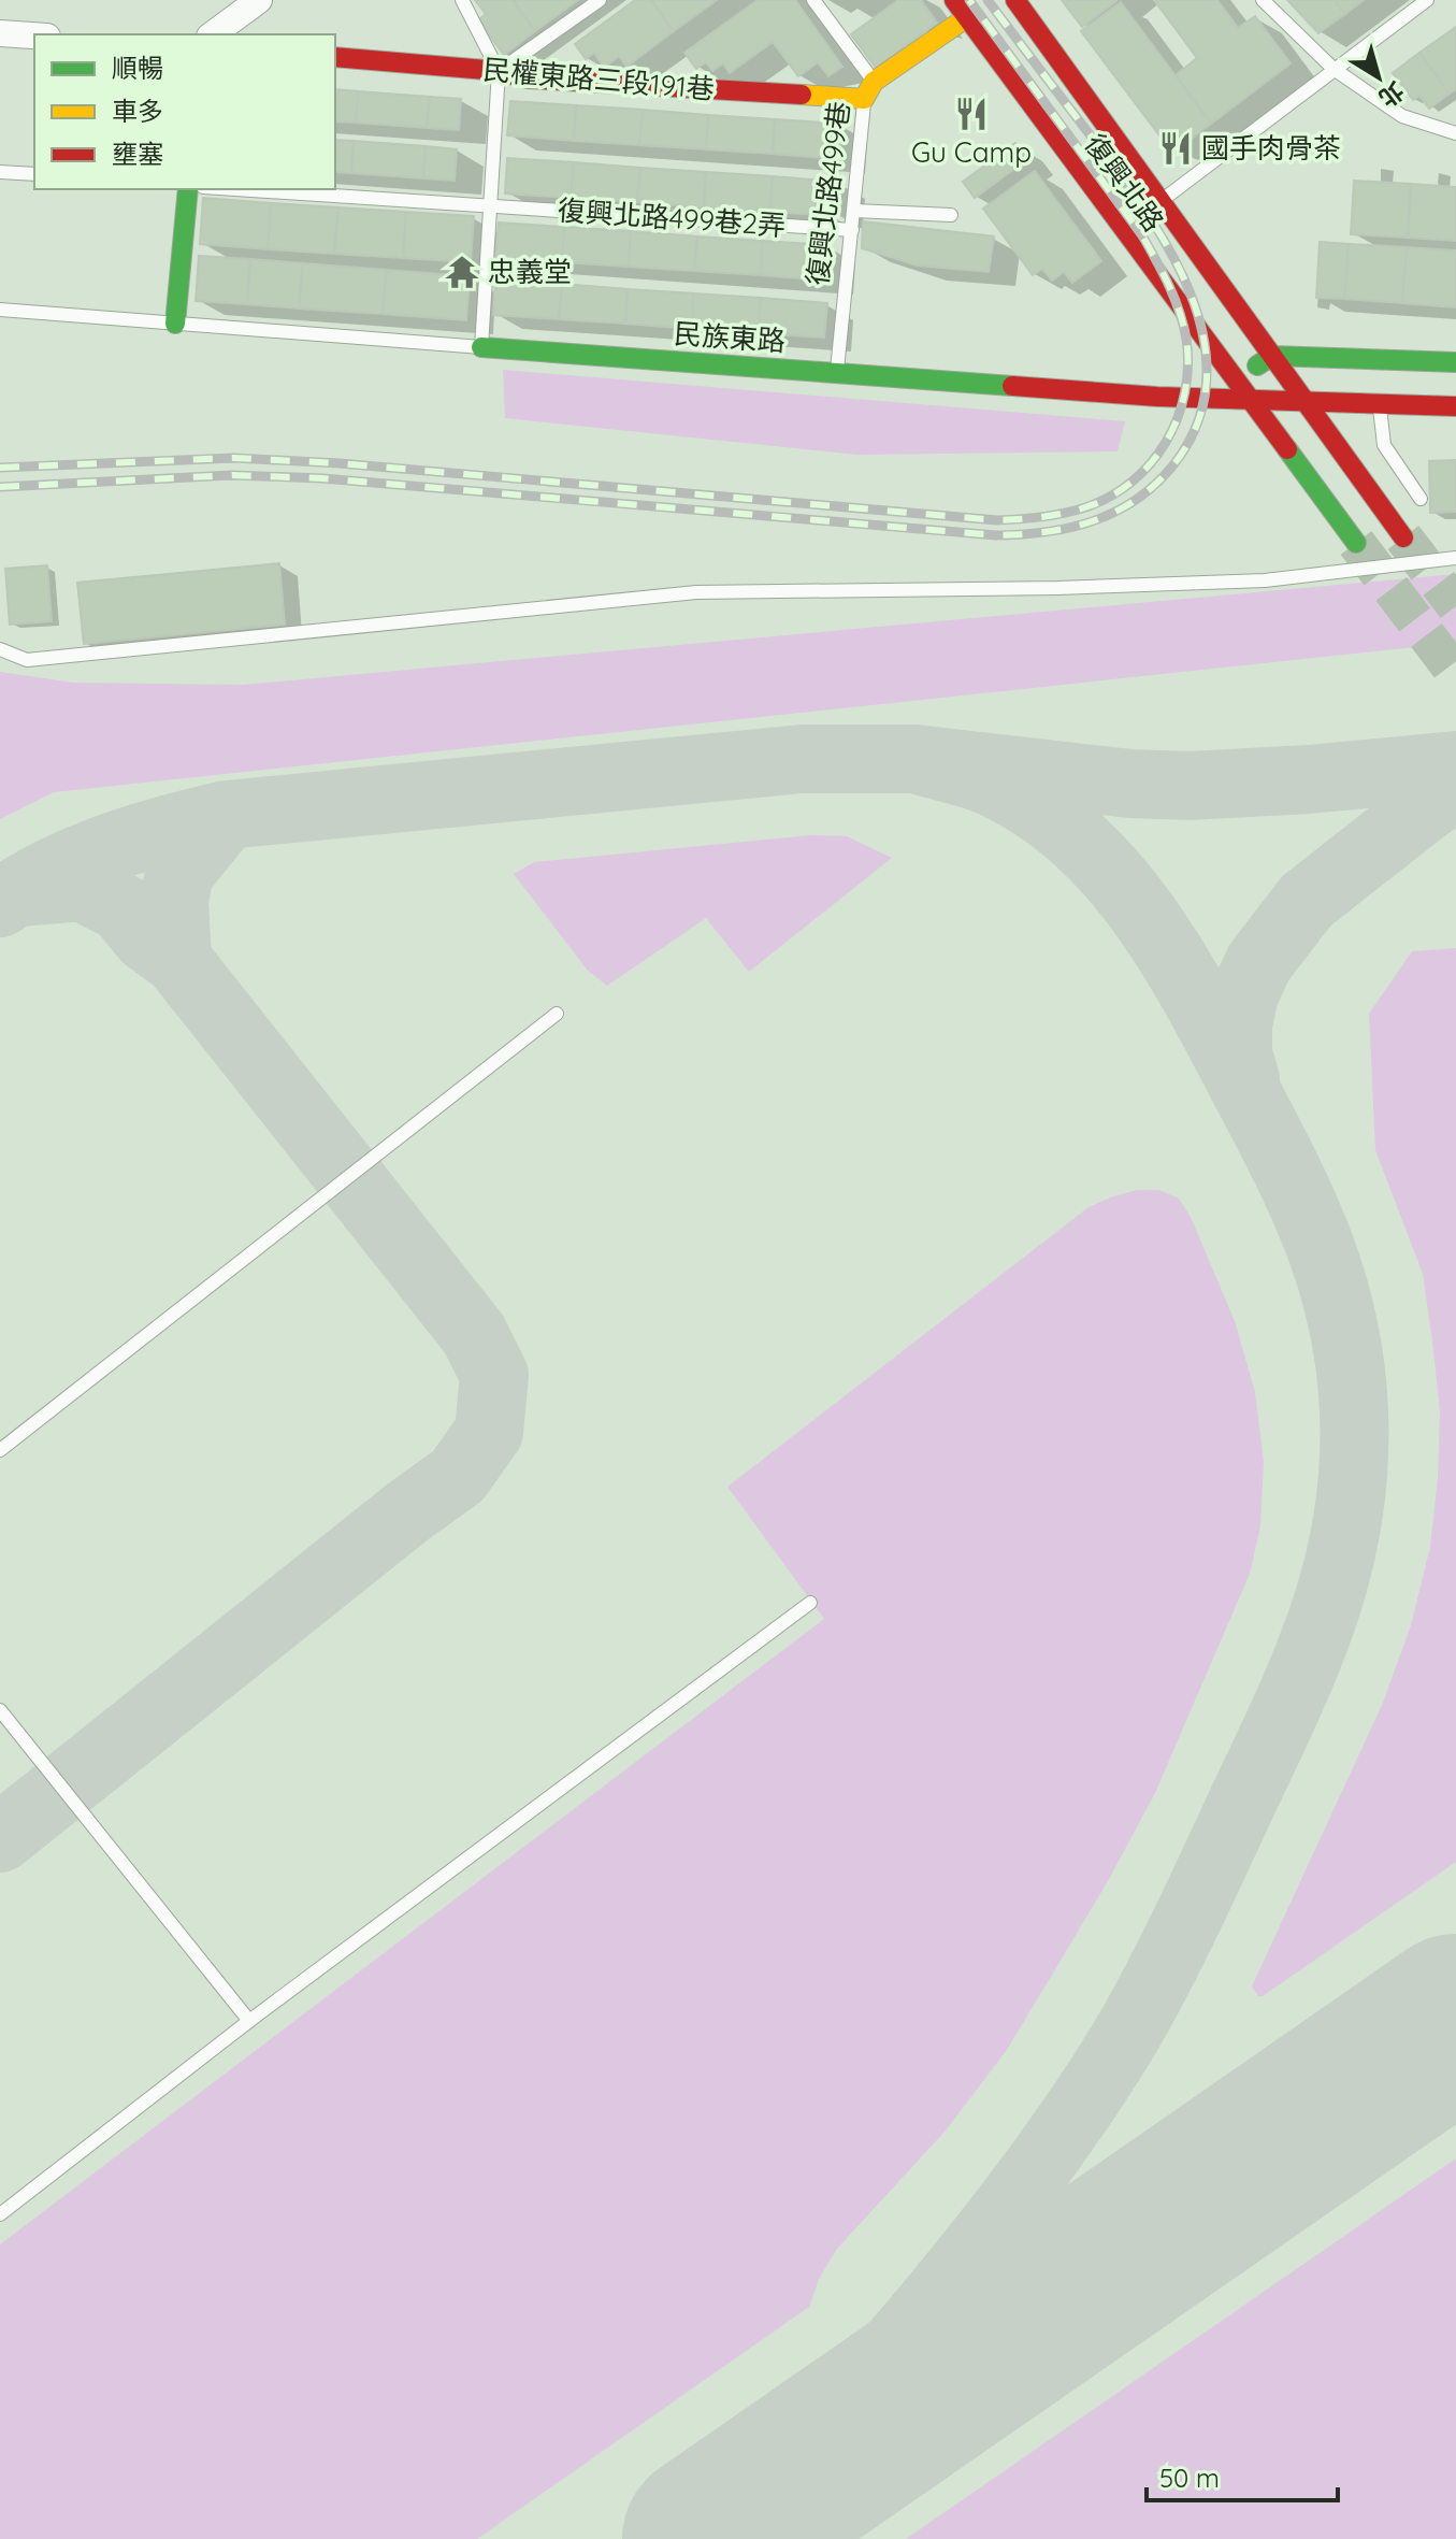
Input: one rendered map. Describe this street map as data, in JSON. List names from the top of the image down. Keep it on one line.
{"streets":{"street":["民權東路三段191巷","復興北路","復興北路499巷","民族東路"],"lane":["復興北路499巷2弄"]},"crossings":[["民權東路三段191巷","復興北路499巷"],["復興北路","復興北路499巷"],["復興北路","民族東路"],["復興北路499巷","復興北路499巷2弄"],["復興北路499巷","民族東路"]],"places":{"restaurant":["Gu Camp","國手肉骨茶"],"temple":["忠義堂"]},"legend":["順暢","車多","壅塞"],"scale_bar":"50 m","north":"bottom right"}
